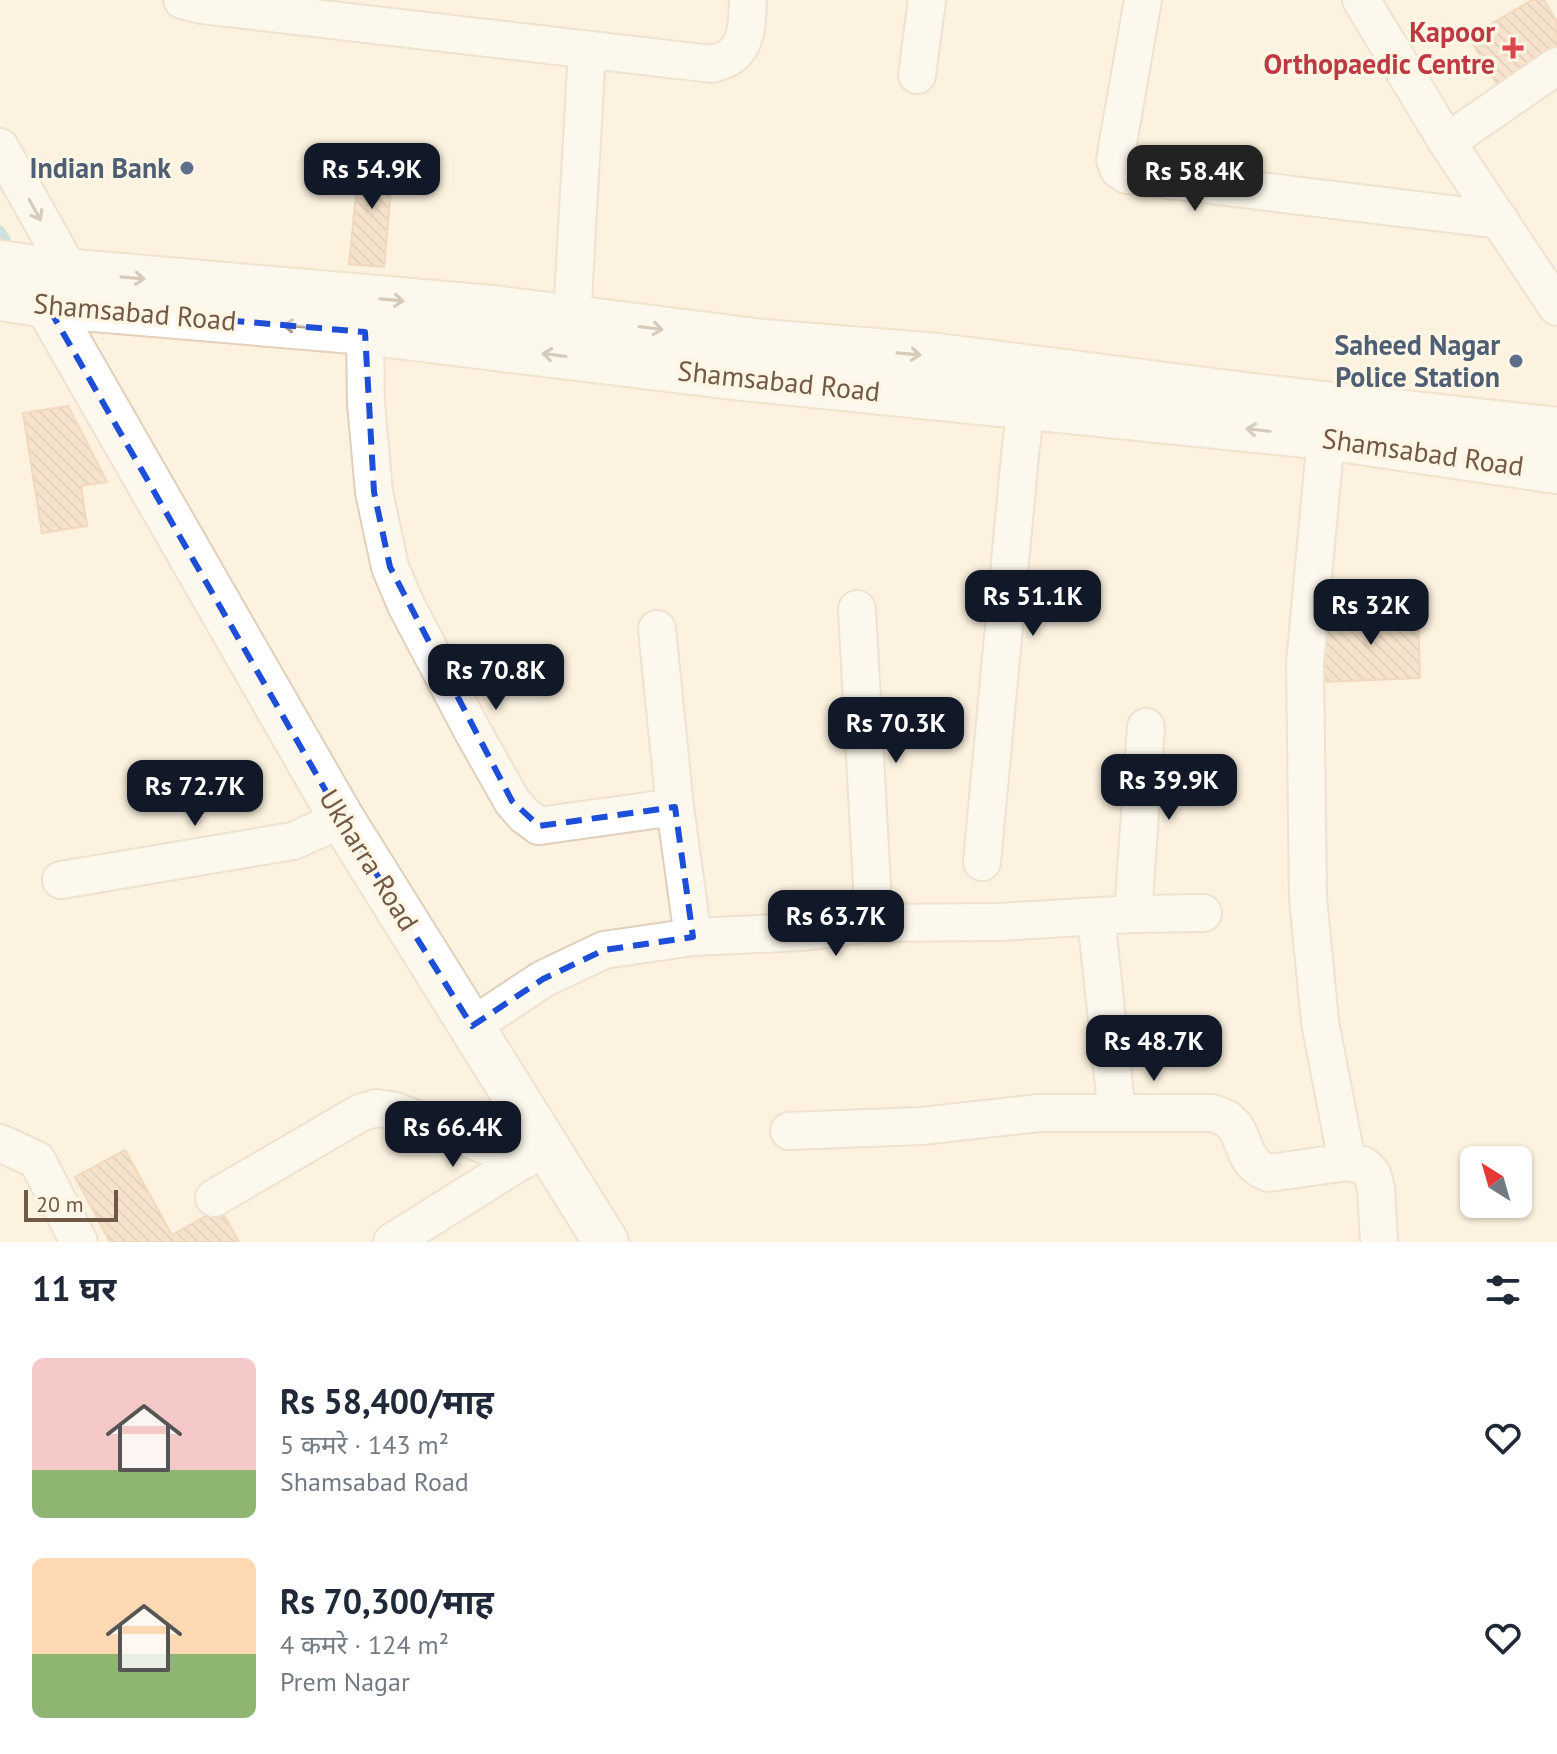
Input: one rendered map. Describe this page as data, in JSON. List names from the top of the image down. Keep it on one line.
{"streets":{"main road":["Shamsabad Road","Ukharra Road"]},"crossings":[["Shamsabad Road","Ukharra Road"]],"places":{"health":["Kapoor Orthopaedic Centre"],"other":["Indian Bank","Saheed Nagar Police Station"]},"scale_bar":"20 m","north":"top left","page":{"price":["Rs 54.9K","Rs 58.4K","Rs 51.1K","Rs 32K","Rs 70.8K","Rs 70.3K","Rs 39.9K","Rs 72.7K","Rs 63.7K","Rs 48.7K","Rs 66.4K"],"scale":"20 m","heading":"11 घर","list":[{"name":"Rs 58,400/माह","note":"5 कमरे · 143 m² · Shamsabad Road"},{"name":"Rs 70,300/माह","note":"4 कमरे · 124 m² · Prem Nagar"}]}}
